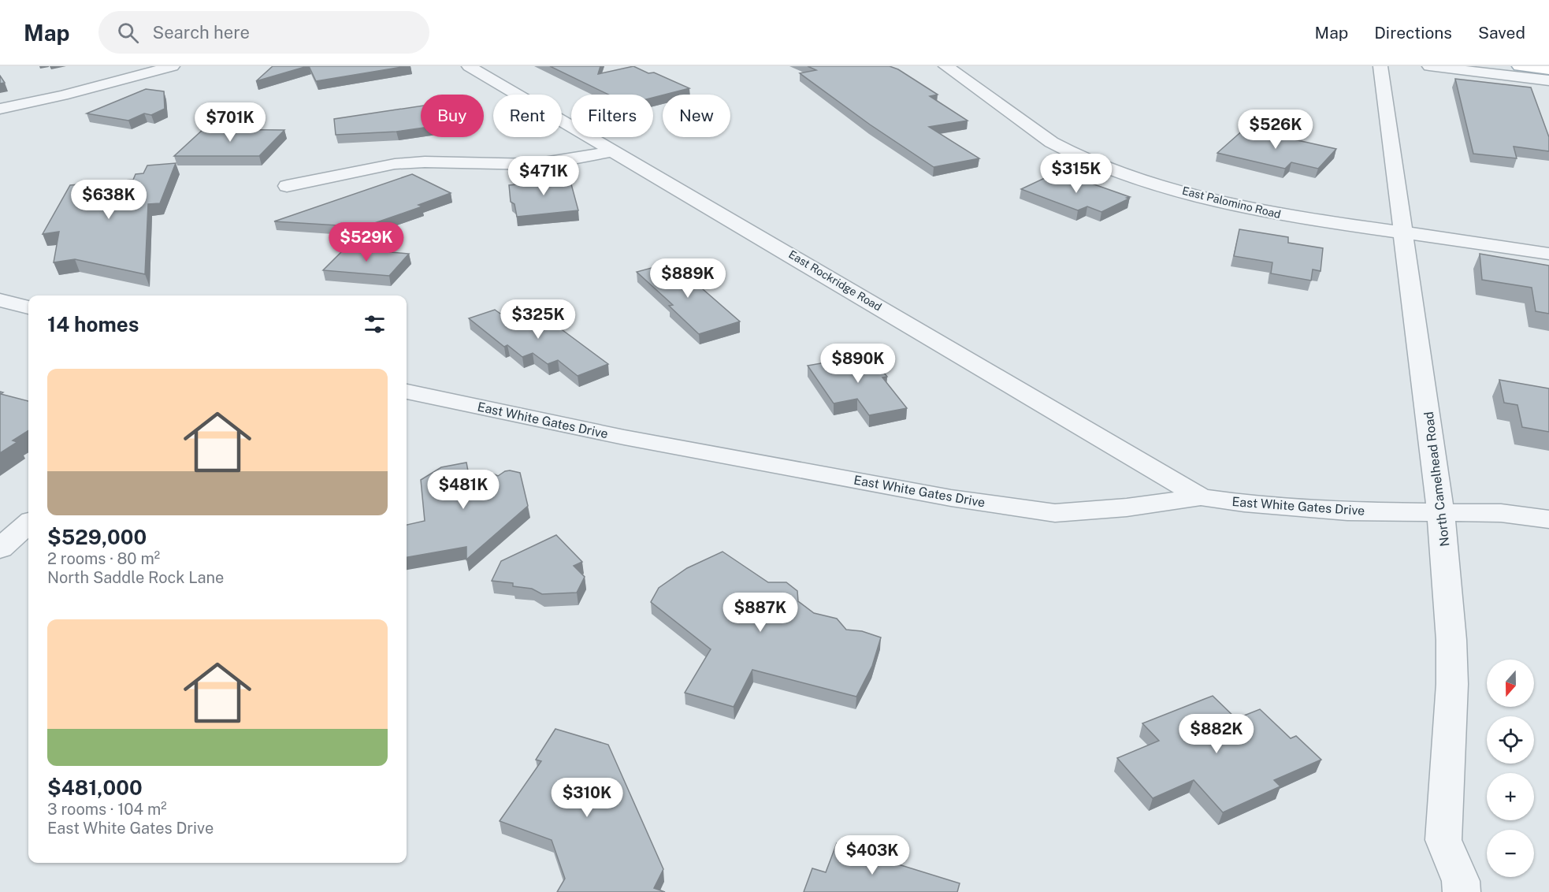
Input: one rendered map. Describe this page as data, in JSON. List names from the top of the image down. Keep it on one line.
{"streets":{"street":["East Palomino Road","East Rockridge Road","East White Gates Drive","North Camelhead Road"]},"crossings":[["East Palomino Road","North Camelhead Road"],["East Rockridge Road","East White Gates Drive"],["East White Gates Drive","North Camelhead Road"]],"north":"bottom","page":{"header":"Map","search":"Search here","nav":["Map","Directions","Saved"],"chip":["Buy","Rent","Filters","New"],"price":["$701K","$526K","$315K","$471K","$638K","$529K","$889K","$325K","$890K","$481K","$887K","$882K","$310K","$403K"],"heading":"14 homes","list":[{"name":"$529,000","note":"2 rooms · 80 m² · North Saddle Rock Lane"},{"name":"$481,000","note":"3 rooms · 104 m² · East White Gates Drive"}],"map_buttons":["+","−"]}}
